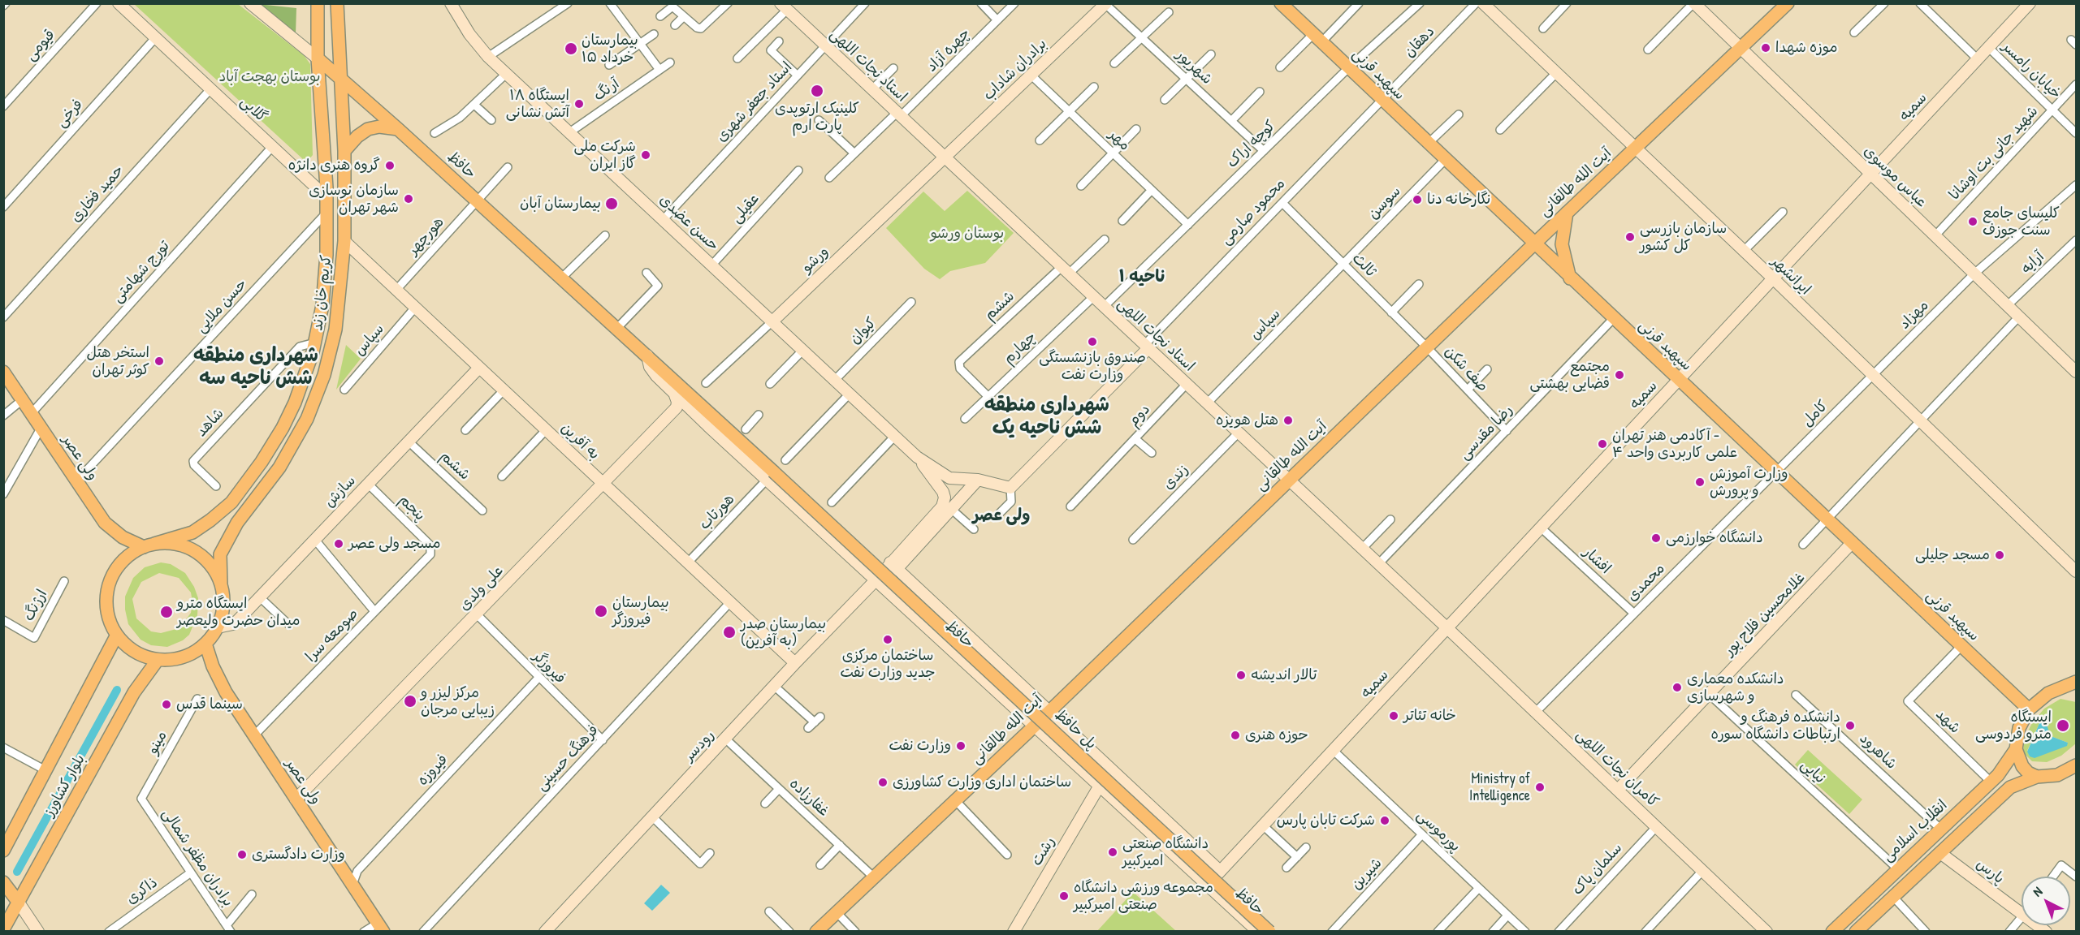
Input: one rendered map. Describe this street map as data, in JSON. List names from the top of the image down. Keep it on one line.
{"streets":{"main road":["سپهبد قرنی","حافظ","آیت الله طالقانی","کریم خان زند","ولی عصر","پل حافظ","بلوار کشاورز","انقلاب اسلامی"],"street":["دهقان","قیومی","چهره آزاد","استاد نجات اللهی","شهریور","برادران شاداب","خیابان رامسر","آرنگ","استاد جعفر شهری","سمیه","گلابی","فرخی","مهر","کوچه اراک","شهید جانی بت اوشانا","عباس موسوی","حمید فخاری","سوسن","عقیلی","محمود صارمی","حسن عضدی","هورچهر","ورشو","آرایه","ثالث","تورج شهامتی","ایرانشهر","حسن ملایی","ششم","مهزاد","سپاس","کیوان","چهارم","صف شکن","کامل","دوم","شاهد","رضا مقدسی","به آفرین","زندی","سازش","پنجم","هورتاب","افشار","محمدی","علی ولدی","ارژنگ","غلامحسین فلاح‌ پور","صومعه سرا","فیروزگر","شهد","مینو","رودسر","شاهرود","فرهنگ حسینی","کامران نجات اللهی","فیروزه","نیایی","غفارزاده","پورموسی","رشت","برادران مظفر شمالی","سلمان پاک","پارس","شیرین","ذاکری"]},"crossings":[["دهقان","سپهبد قرنی"],["دهقان","محمود صارمی"],["چهره آزاد","استاد نجات اللهی"],["استاد نجات اللهی","برادران شاداب"],["استاد نجات اللهی","استاد جعفر شهری"],["استاد نجات اللهی","سمیه"],["استاد نجات اللهی","کوچه اراک"],["استاد نجات اللهی","آیت الله طالقانی"],["استاد نجات اللهی","محمود صارمی"],["استاد نجات اللهی","ورشو"],["استاد نجات اللهی","ششم"],["استاد نجات اللهی","سپاس"],["استاد نجات اللهی","چهارم"],["استاد نجات اللهی","دوم"],["استاد نجات اللهی","رضا مقدسی"],["استاد نجات اللهی","زندی"],["استاد نجات اللهی","کامران نجات اللهی"],["شهریور","برادران شاداب"],["شهریور","کوچه اراک"],["برادران شاداب","مهر"],["برادران شاداب","ورشو"],["خیابان رامسر","سمیه"],["خیابان رامسر","شهید جانی بت اوشانا"],["سپهبد قرنی","سمیه"],["سپهبد قرنی","کوچه اراک"],["سپهبد قرنی","آیت الله طالقانی"],["سپهبد قرنی","سوسن"],["سپهبد قرنی","محمود صارمی"],["سپهبد قرنی","کامل"],["سپهبد قرنی","رضا مقدسی"],["سپهبد قرنی","محمدی"],["سپهبد قرنی","غلامحسین فلاح‌ پور"],["سپهبد قرنی","شهد"],["آرنگ","حسن عضدی"],["استاد جعفر شهری","حسن عضدی"],["سمیه","حافظ"],["سمیه","عباس موسوی"],["سمیه","ایرانشهر"],["سمیه","افشار"],["سمیه","کامران نجات اللهی"],["سمیه","پورموسی"],["گلابی","فرخی"],["گلابی","حمید فخاری"],["گلابی","تورج شهامتی"],["گلابی","کریم خان زند"],["مهر","کوچه اراک"],["شهید جانی بت اوشانا","عباس موسوی"],["حافظ","آیت الله طالقانی"],["حافظ","هورچهر"],["حافظ","کریم خان زند"],["حافظ","هورتاب"],["حافظ","علی ولدی"],["حافظ","پل حافظ"],["حافظ","رودسر"],["حافظ","رشت"],["عباس موسوی","آیت الله طالقانی"],["عباس موسوی","آرایه"],["عباس موسوی","مهزاد"],["آیت الله طالقانی","ثالث"],["آیت الله طالقانی","ایرانشهر"],["آیت الله طالقانی","صف شکن"],["آیت الله طالقانی","غفارزاده"],["سوسن","ثالث"],["سوسن","سپاس"],["عقیلی","حسن عضدی"],["محمود صارمی","ثالث"],["حسن عضدی","ورشو"],["حسن عضدی","کیوان"],["هورچهر","به آفرین"],["ثالث","سپاس"],["ثالث","صف شکن"],["تورج شهامتی","ولی عصر"],["ایرانشهر","مهزاد"],["ایرانشهر","کامل"],["کریم خان زند","حسن ملایی"],["کریم خان زند","شاهد"],["کریم خان زند","به آفرین"],["کریم خان زند","ولی عصر"],["کریم خان زند","سازش"],["کریم خان زند","بلوار کشاورز"],["حسن ملایی","ولی عصر"],["ششم","چهارم"],["ششم","سازش"],["مهزاد","کامل"],["سپاس","به آفرین"],["صف شکن","رضا مقدسی"],["کامل","محمدی"],["به آفرین","سازش"],["به آفرین","هورتاب"],["به آفرین","علی ولدی"],["به آفرین","رودسر"],["به آفرین","فرهنگ حسینی"],["ولی عصر","سازش"],["ولی عصر","علی ولدی"],["ولی عصر","صومعه سرا"],["ولی عصر","فیروزه"],["ولی عصر","بلوار کشاورز"],["سازش","پنجم"],["سازش","بلوار کشاورز"],["پنجم","صومعه سرا"],["هورتاب","پل حافظ"],["افشار","محمدی"],["محمدی","کامران نجات اللهی"],["علی ولدی","فیروزگر"],["غلامحسین فلاح‌ پور","کامران نجات اللهی"],["غلامحسین فلاح‌ پور","نیایی"],["فیروزگر","فرهنگ حسینی"],["فیروزگر","فیروزه"],["شهد","انقلاب اسلامی"],["مینو","برادران مظفر شمالی"],["رودسر","غفارزاده"],["شاهرود","انقلاب اسلامی"],["کامران نجات اللهی","سلمان پاک"],["نیایی","انقلاب اسلامی"],["پورموسی","شیرین"],["برادران مظفر شمالی","ذاکری"]],"districts":["ناحیه ۱","شهرداری منطقه شش ناحیه سه","شهرداری منطقه شش ناحیه یک","ولی عصر"],"parks":["بوستان بهجت آباد","بوستان ورشو"],"places":["موزه شهدا","بیمارستان ۱۵ خرداد","کلینیک ارتوپدی پارت ارم","ایستگاه ۱۸ آتش نشانی","شرکت ملی گاز ایران","گروه هنری دانژه","سازمان نوسازی شهر تهران","نگارخانه دنا","بیمارستان آبان","کلیسای جامع سنت جوزف","سازمان بازرسی کل کشور","صندوق بازنشستگی وزارت نفت","استخر هتل کوثر تهران","مجتمع قضایی بهشتی","هتل هویزه","آکادمی هنر تهران - علمی کاربردی واحد ۴","وزارت آموزش و پرورش","دانشگاه خوارزمی","مسجد ولی عصر","مسجد جلیلی","بیمارستان فیروزگر","ایستگاه مترو میدان حضرت ولیعصر","بیمارستان صدر (به آفرین)","ساختمان مرکزی جدید وزارت نفت","تالار اندیشه","دانشکده معماری و شهرسازی","مرکز لیزر و زیبایی مرجان","سینما قدس","خانه تئاتر","دانشکده فرهنگ و ارتباطات دانشگاه سوره","ایستگاه مترو فردوسی","حوزه هنری","وزارت نفت","ساختمان اداری وزارت کشاورزی","Ministry of Intelligence","شرکت تابان پارس","دانشگاه صنعتی امیرکبیر","وزارت دادگستری","مجموعه ورزشی دانشگاه صنعتی امیرکبیر"],"north":"top left"}
